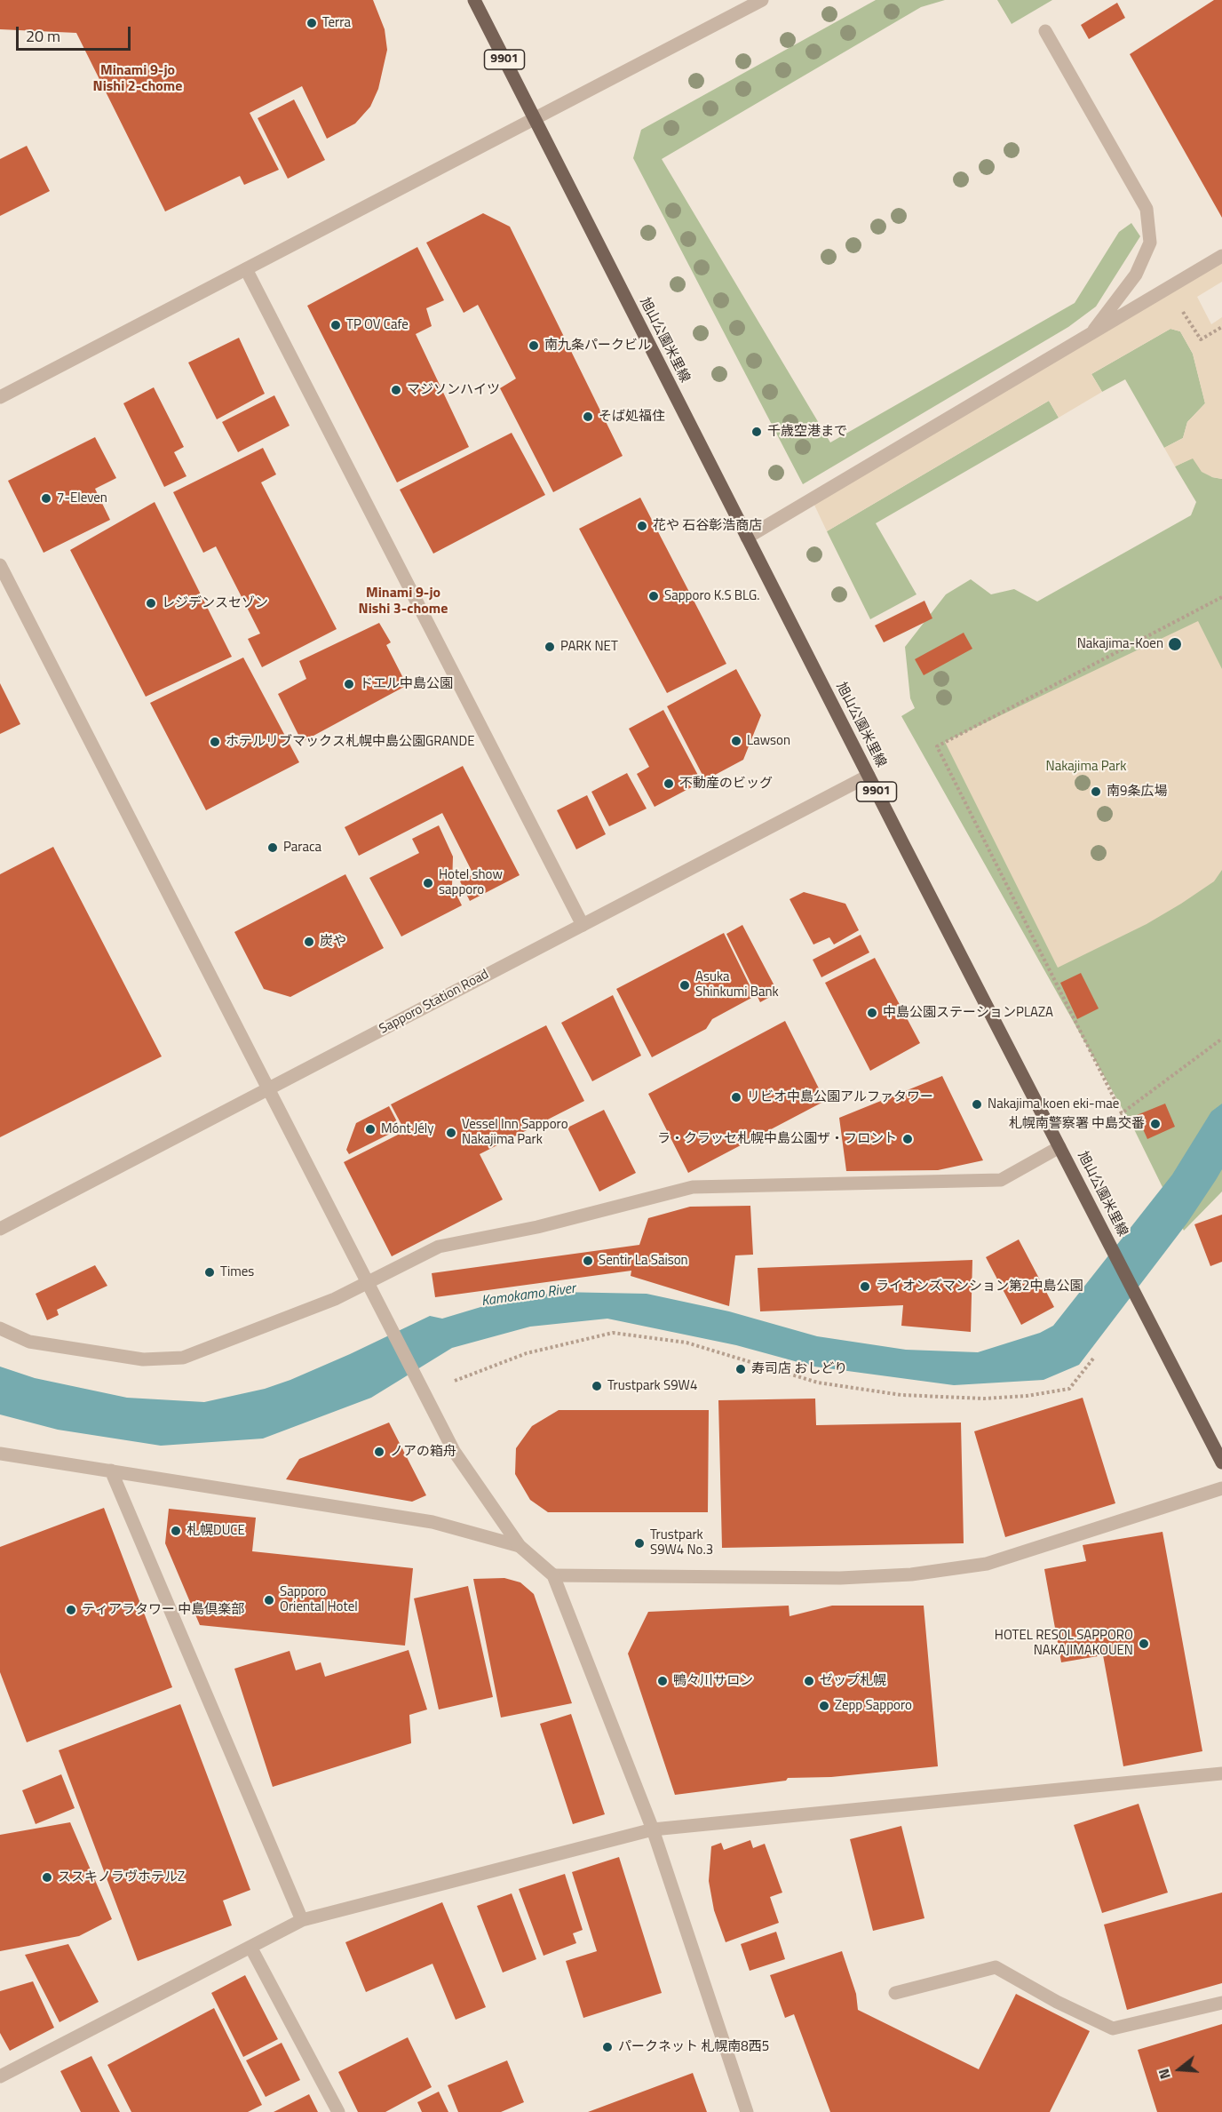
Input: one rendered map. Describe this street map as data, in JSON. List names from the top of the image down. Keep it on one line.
{"streets":{"main road":["9901","旭山公園米里線"],"street":["Sapporo Station Road"]},"crossings":[["旭山公園米里線","Sapporo Station Road"]],"districts":["Minami 9-jo Nishi 2-chome","Minami 9-jo Nishi 3-chome"],"water":["Kamokamo River"],"parks":["Nakajima Park"],"places":["Terra","TP OV Cafe","南九条パークビル","マジソンハイツ","そば処福住","千歳空港まで","7-Eleven","花や 石谷彰浩商店","Sapporo K.S BLG.","レジデンスセゾン","Nakajima-Koen","PARK NET","ドエル中島公園","Lawson","ホテルリブマックス札幌中島公園GRANDE","不動産のビッグ","南9条広場","Paraca","Hotel show sapporo","炭や","Asuka Shinkumi Bank","中島公園ステーションPLAZA","リビオ中島公園アルファタワー","Nakajima koen eki-mae","札幌南警察署 中島交番","Mónt Jély","Vessel Inn Sapporo Nakajima Park","ラ・クラッセ札幌中島公園ザ・フロント","Sentir La Saison","Times","ライオンズマンション第2中島公園","寿司店 おしどり","Trustpark S9W4","ノアの箱舟","札幌DUCE","Trustpark S9W4 No.3","Sapporo Oriental Hotel","ティアラタワー 中島倶楽部","HOTEL RESOL SAPPORO NAKAJIMAKOUEN","鴨々川サロン","ゼップ札幌","Zepp Sapporo","ススキノラヴホテルZ","パークネット 札幌南8西5"],"scale_bar":"20 m","north":"left"}
